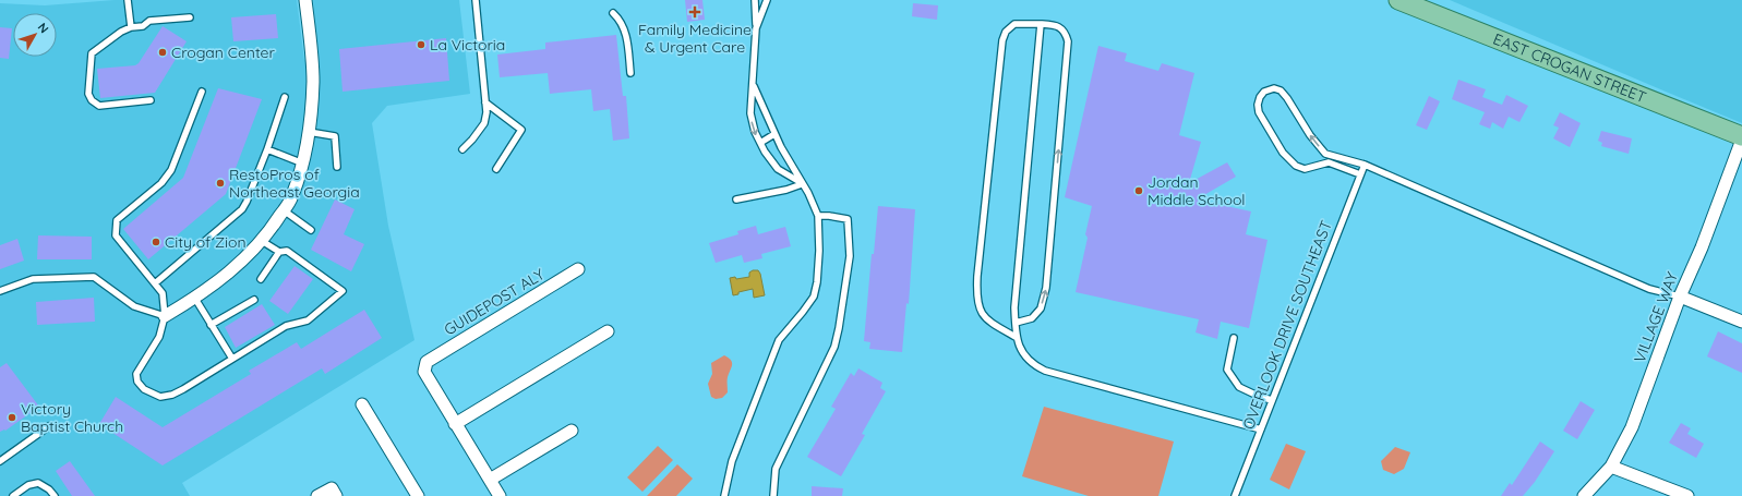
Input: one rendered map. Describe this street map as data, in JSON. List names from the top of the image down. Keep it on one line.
{"streets":{"main road":["EAST CROGAN STREET"],"street":["GUIDEPOST ALY","VILLAGE WAY"],"lane":["OVERLOOK DRIVE SOUTHEAST"]},"crossings":[["EAST CROGAN STREET","VILLAGE WAY"]],"places":{"health":["Family Medicine & Urgent Care"],"other":["La Victoria","Crogan Center","RestoPros of Northeast Georgia","Jordan Middle School","City of Zion","Victory Baptist Church"]},"north":"top right"}
